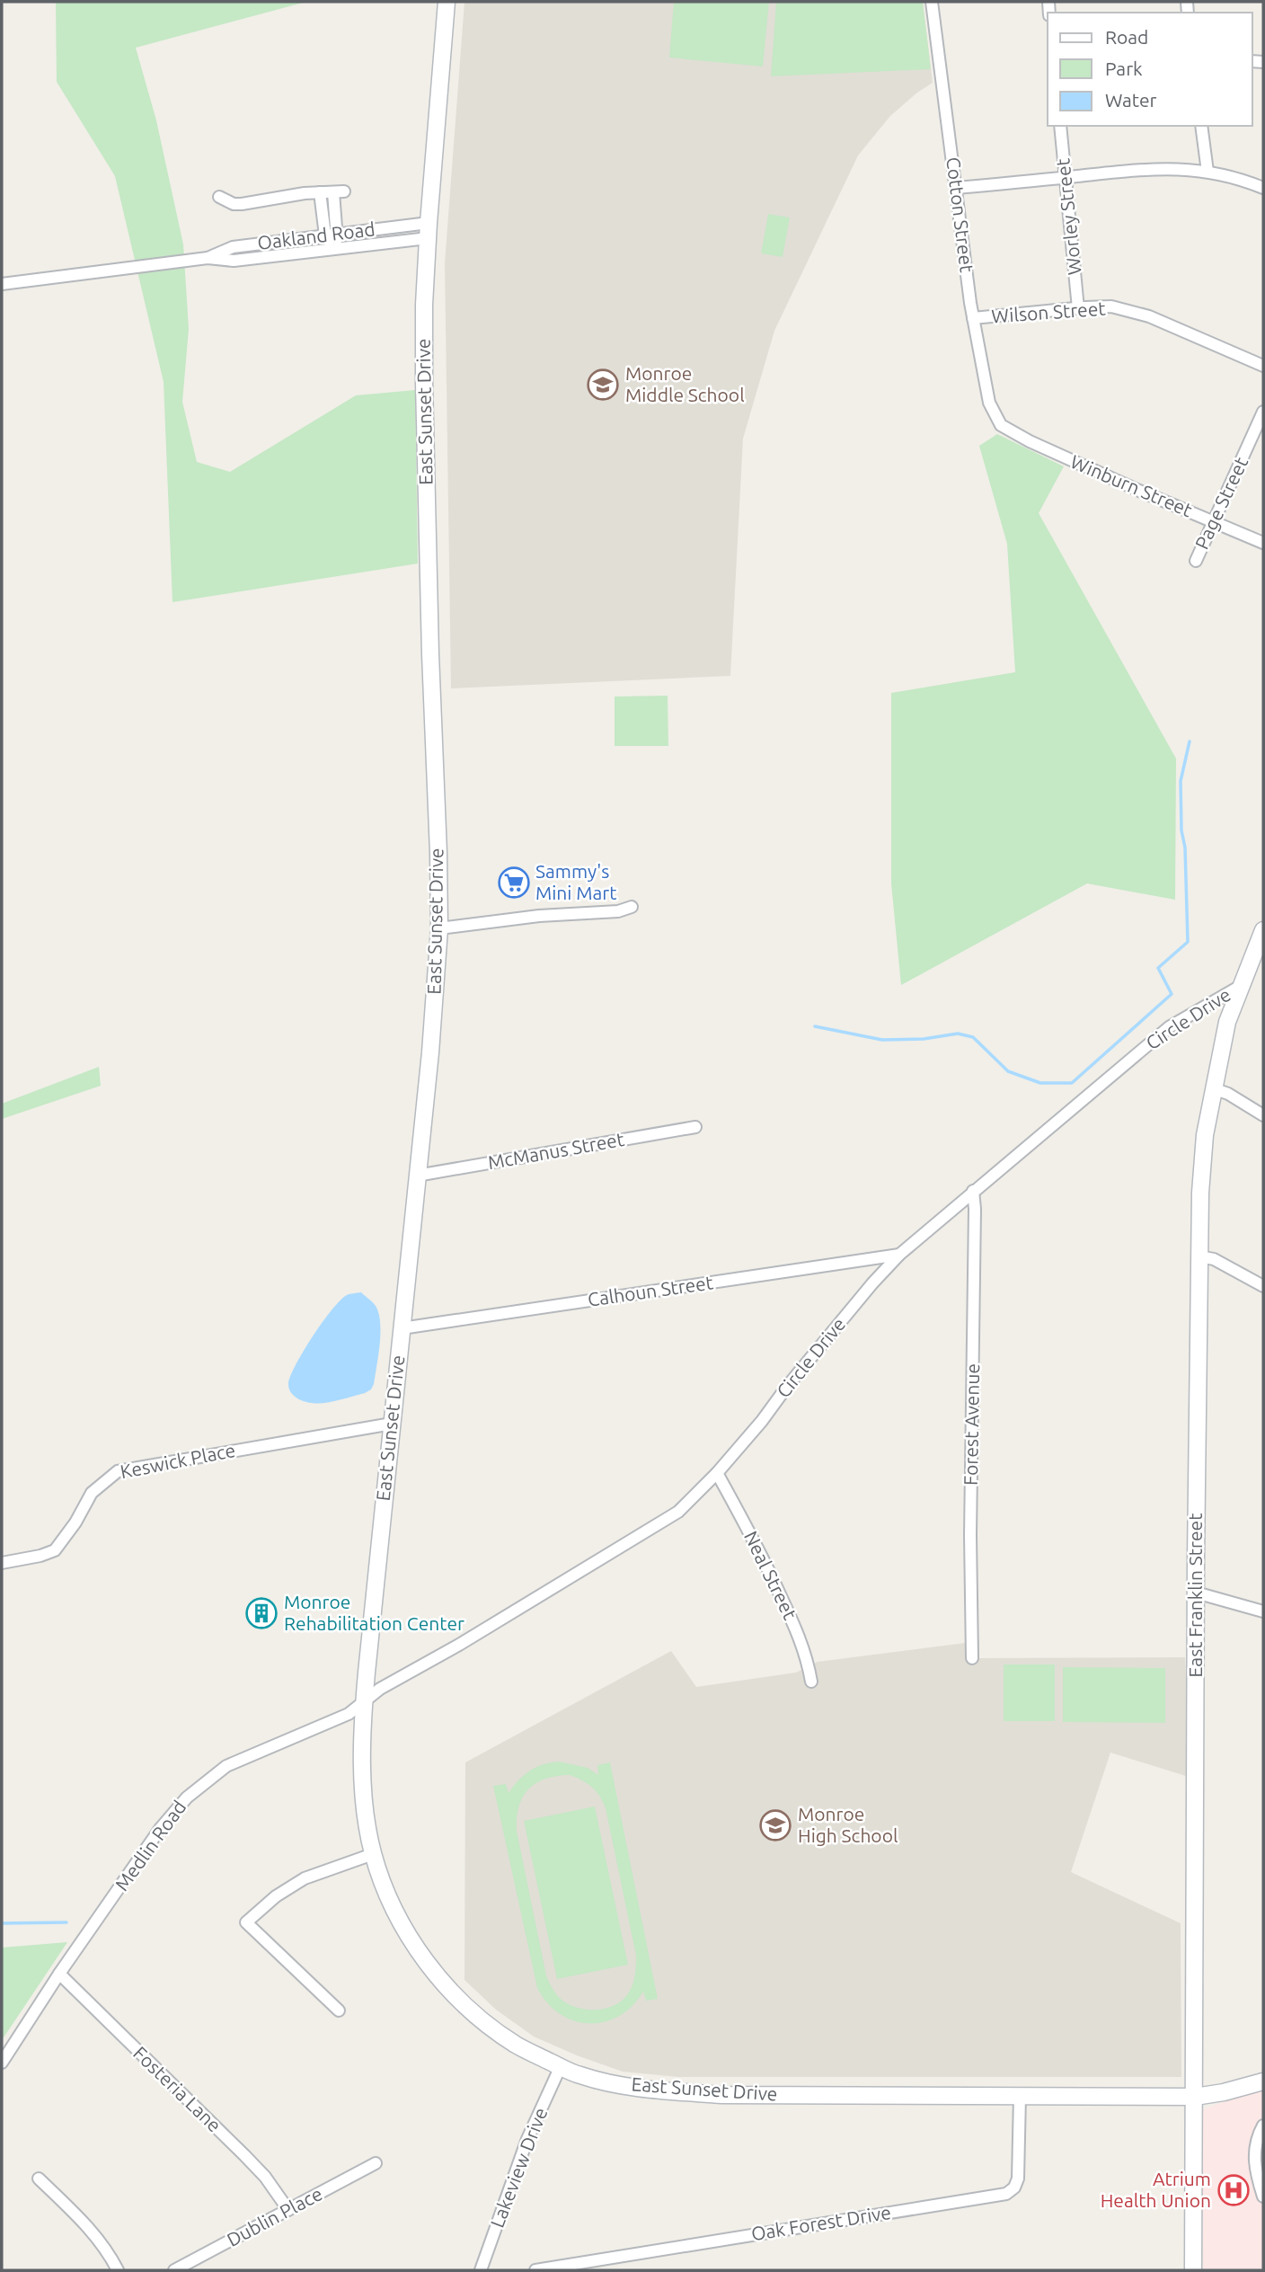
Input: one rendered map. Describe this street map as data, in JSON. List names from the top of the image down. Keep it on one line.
{"streets":{"street":["Cotton Street","Worley Street","Oakland Road","Wilson Street","East Sunset Drive","Winburn Street","Page Street","Circle Drive","McManus Street","Calhoun Street","Forest Avenue","Keswick Place","Neal Street","East Franklin Street","Medlin Road","Fosteria Lane","Lakeview Drive","Dublin Place","Oak Forest Drive"]},"crossings":[["Cotton Street","Wilson Street"],["Cotton Street","Winburn Street"],["Worley Street","Wilson Street"],["Oakland Road","East Sunset Drive"],["East Sunset Drive","Circle Drive"],["East Sunset Drive","McManus Street"],["East Sunset Drive","Calhoun Street"],["East Sunset Drive","Keswick Place"],["East Sunset Drive","East Franklin Street"],["East Sunset Drive","Medlin Road"],["East Sunset Drive","Lakeview Drive"],["East Sunset Drive","Oak Forest Drive"],["Winburn Street","Page Street"],["Circle Drive","Calhoun Street"],["Circle Drive","Forest Avenue"],["Circle Drive","Neal Street"],["Circle Drive","East Franklin Street"],["Circle Drive","Medlin Road"],["Medlin Road","Fosteria Lane"],["Fosteria Lane","Dublin Place"]],"places":{"school or university":["Monroe Middle School","Monroe High School"],"supermarket":["Sammy's Mini Mart"],"building":["Monroe Rehabilitation Center"],"hospital":["Atrium Health Union"]},"legend":["Road","Park","Water"]}
